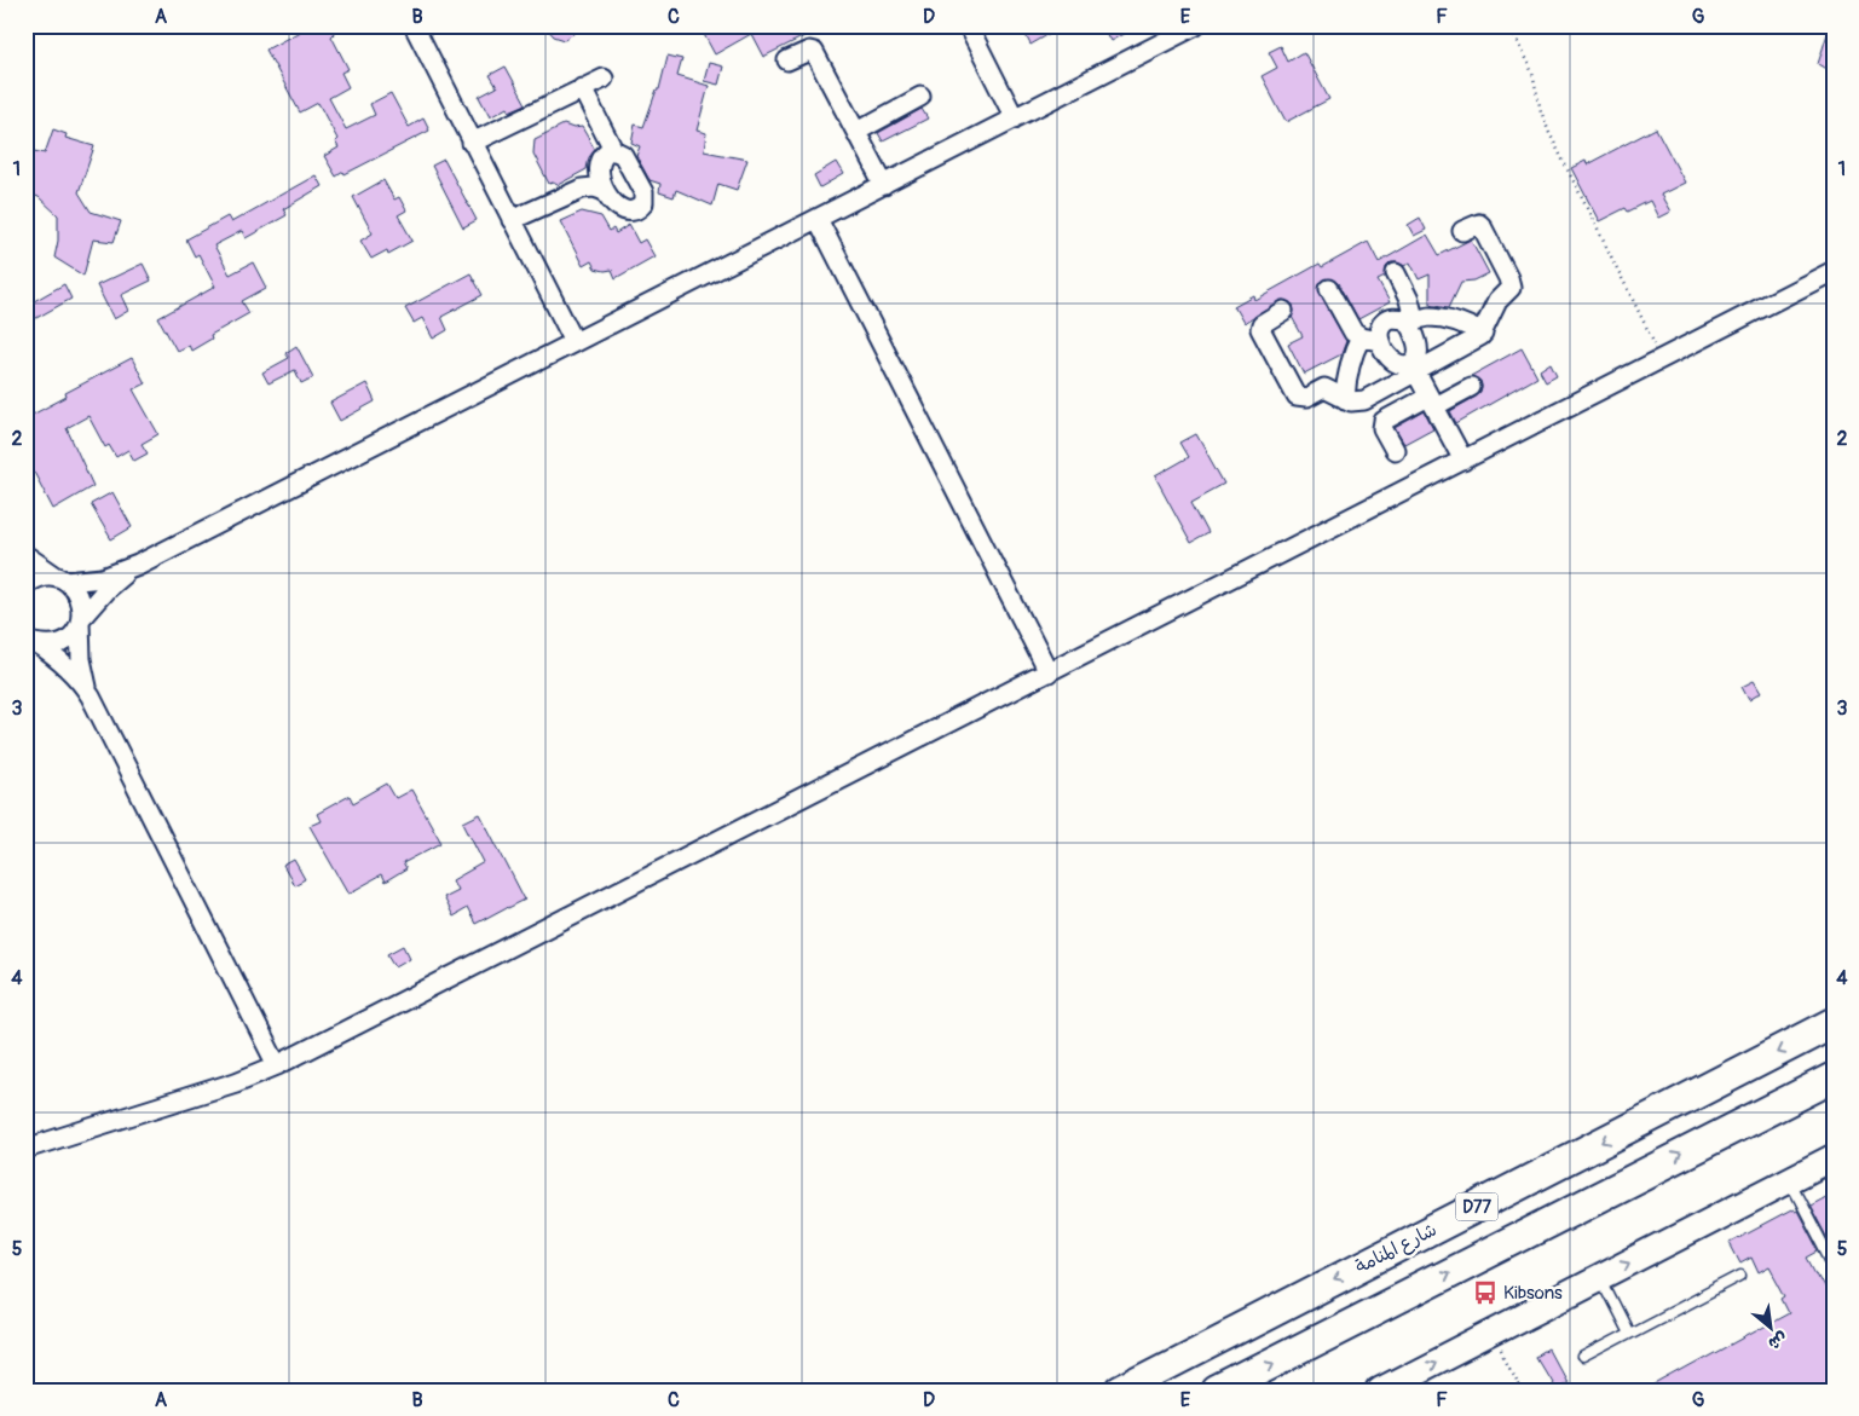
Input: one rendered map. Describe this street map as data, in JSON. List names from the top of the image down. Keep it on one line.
{"streets":{"main road":["D77","شارع المنامة"]},"places":{"bus stop":["Kibsons"]},"north":"bottom right","grid":{"columns":["A","B","C","D","E","F","G"],"rows":["1","2","3","4","5"]}}
